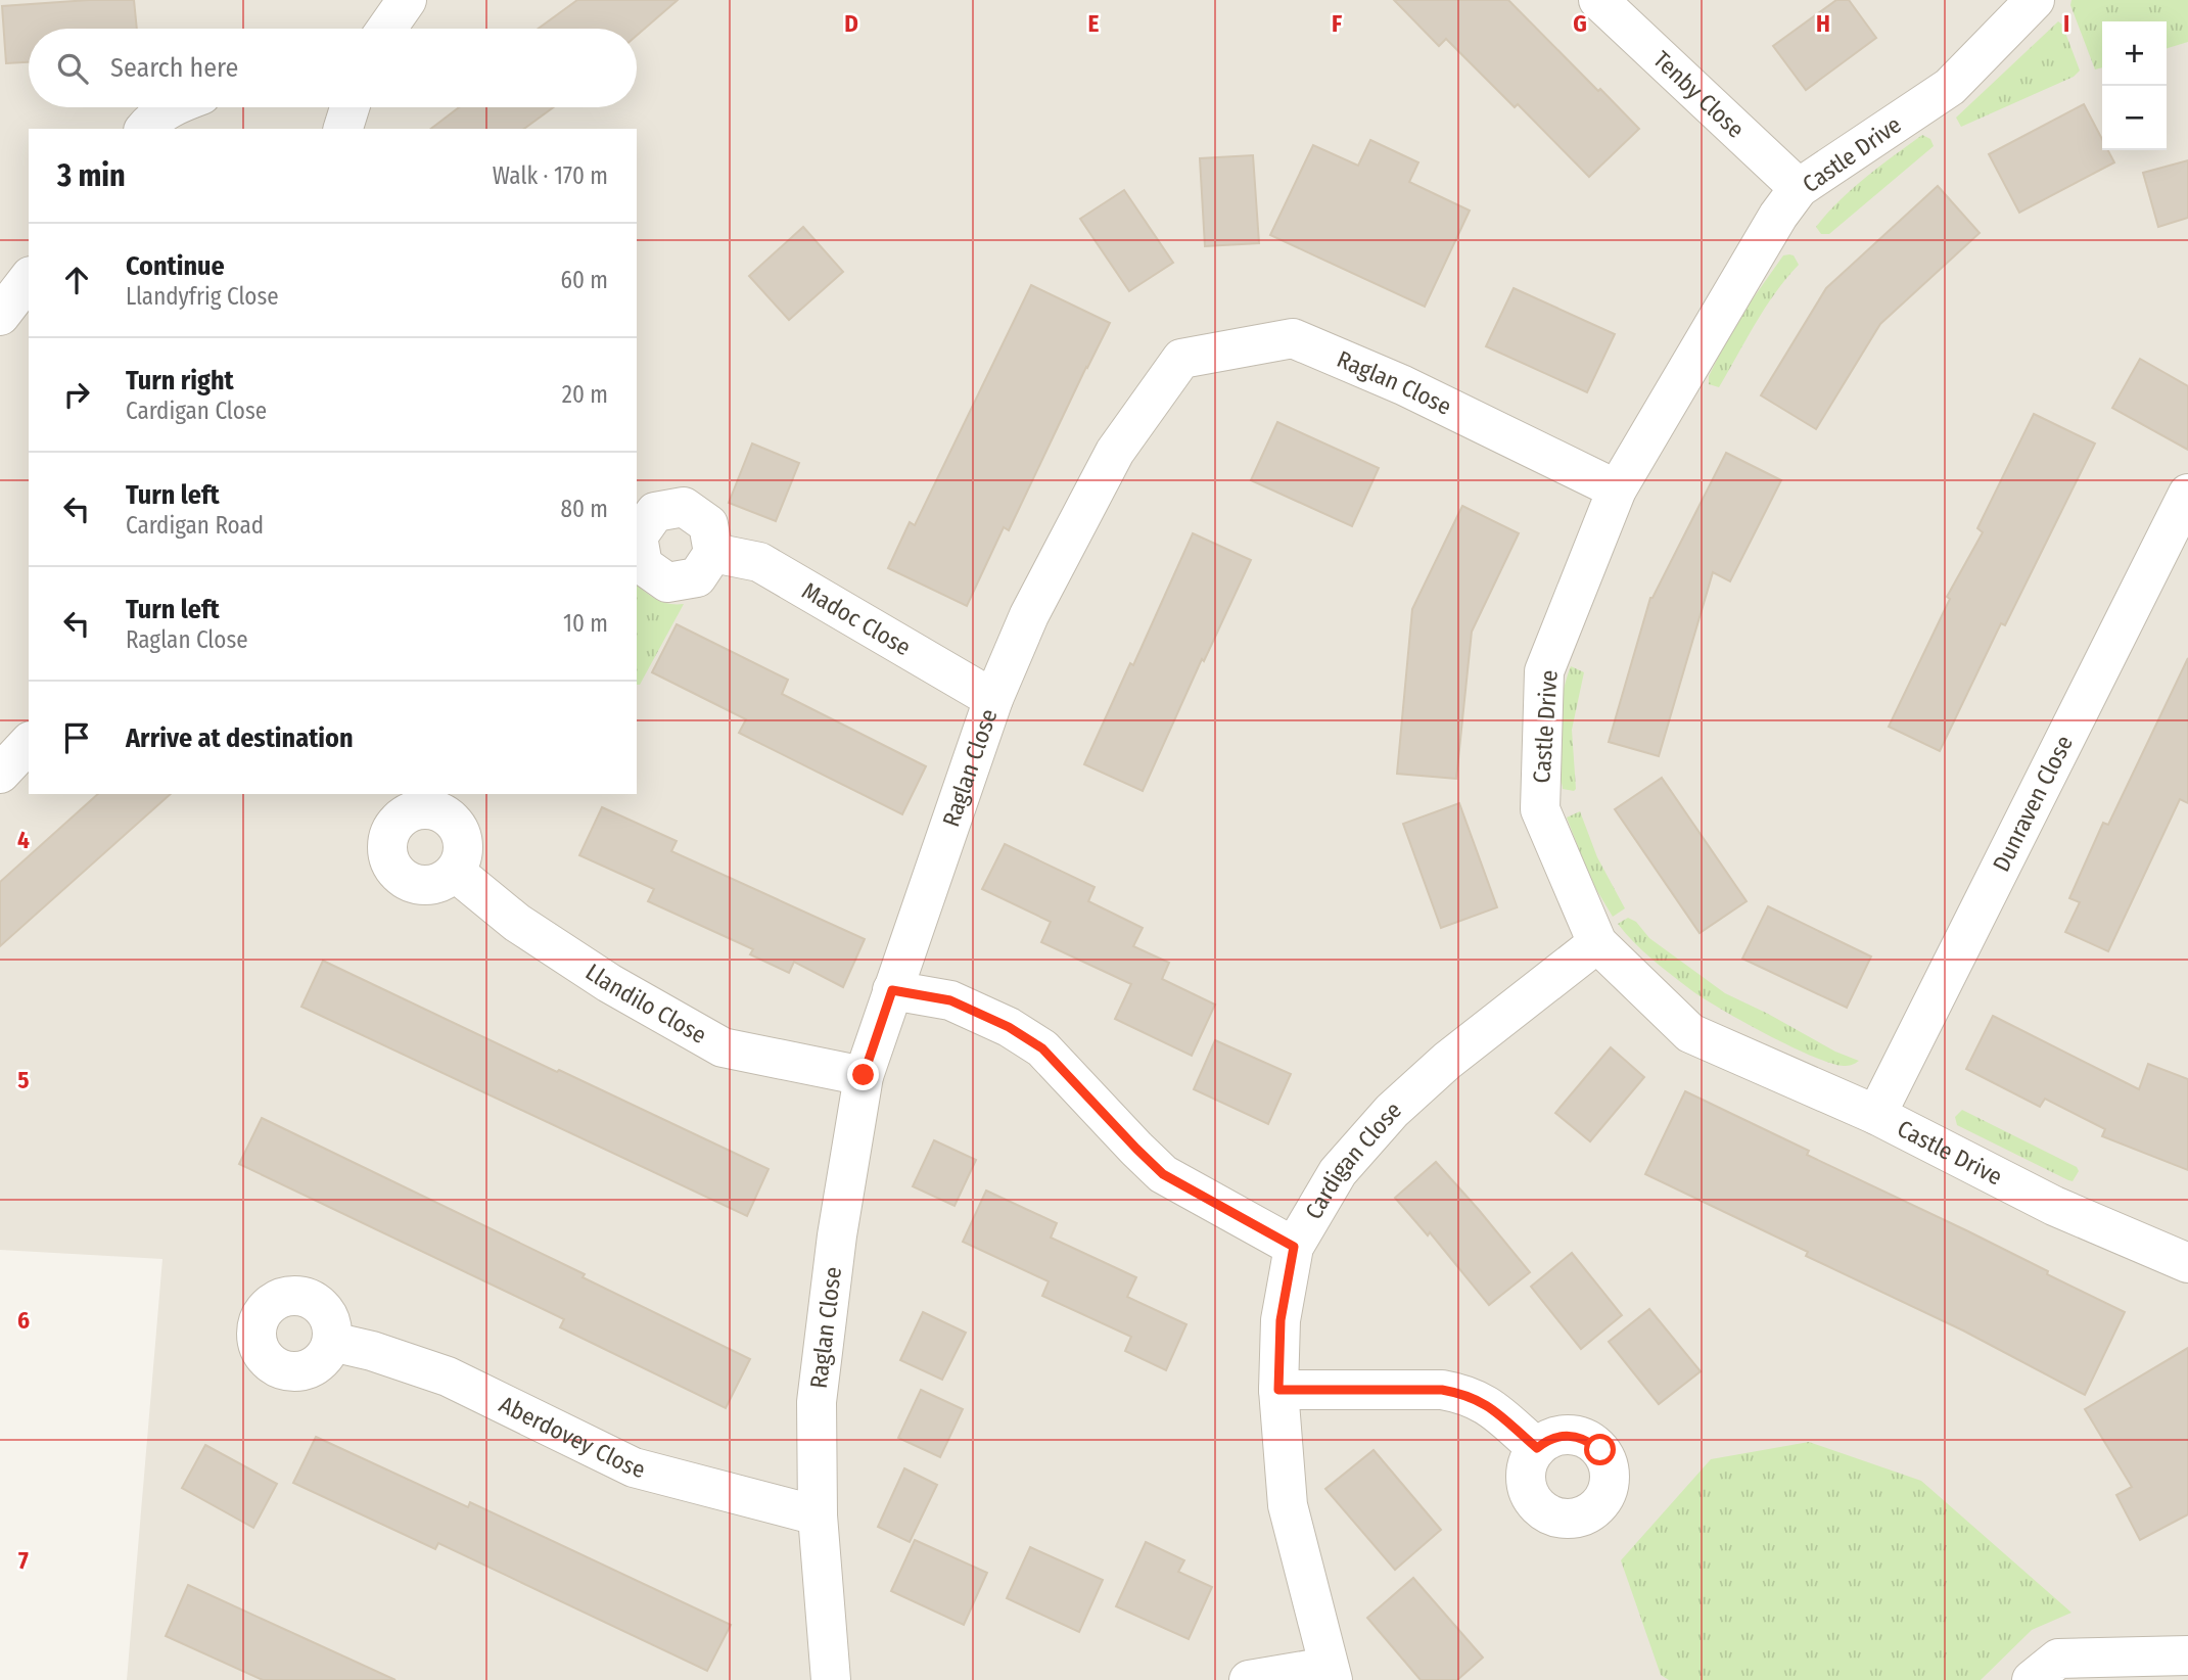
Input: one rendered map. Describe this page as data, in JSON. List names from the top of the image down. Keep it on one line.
{"streets":{"street":["Tenby Close","Castle Drive","Raglan Close","Madoc Close","Dunraven Close","Llandilo Close","Cardigan Close","Aberdovey Close"]},"crossings":[["Tenby Close","Castle Drive"],["Castle Drive","Raglan Close"],["Castle Drive","Dunraven Close"],["Castle Drive","Cardigan Close"],["Raglan Close","Madoc Close"],["Raglan Close","Llandilo Close"],["Raglan Close","Aberdovey Close"]],"page":{"map_buttons":["+","−"],"search":"Search here","heading":["3 min","Walk · 170 m"],"list":[["Continue","Llandyfrig Close","60 m"],["Turn right","Cardigan Close","20 m"],["Turn left","Cardigan Road","80 m"],["Turn left","Raglan Close","10 m"],"Arrive at destination"]},"grid":{"columns":["D","E","F","G","H","I"],"rows":["4","5","6","7"]}}
